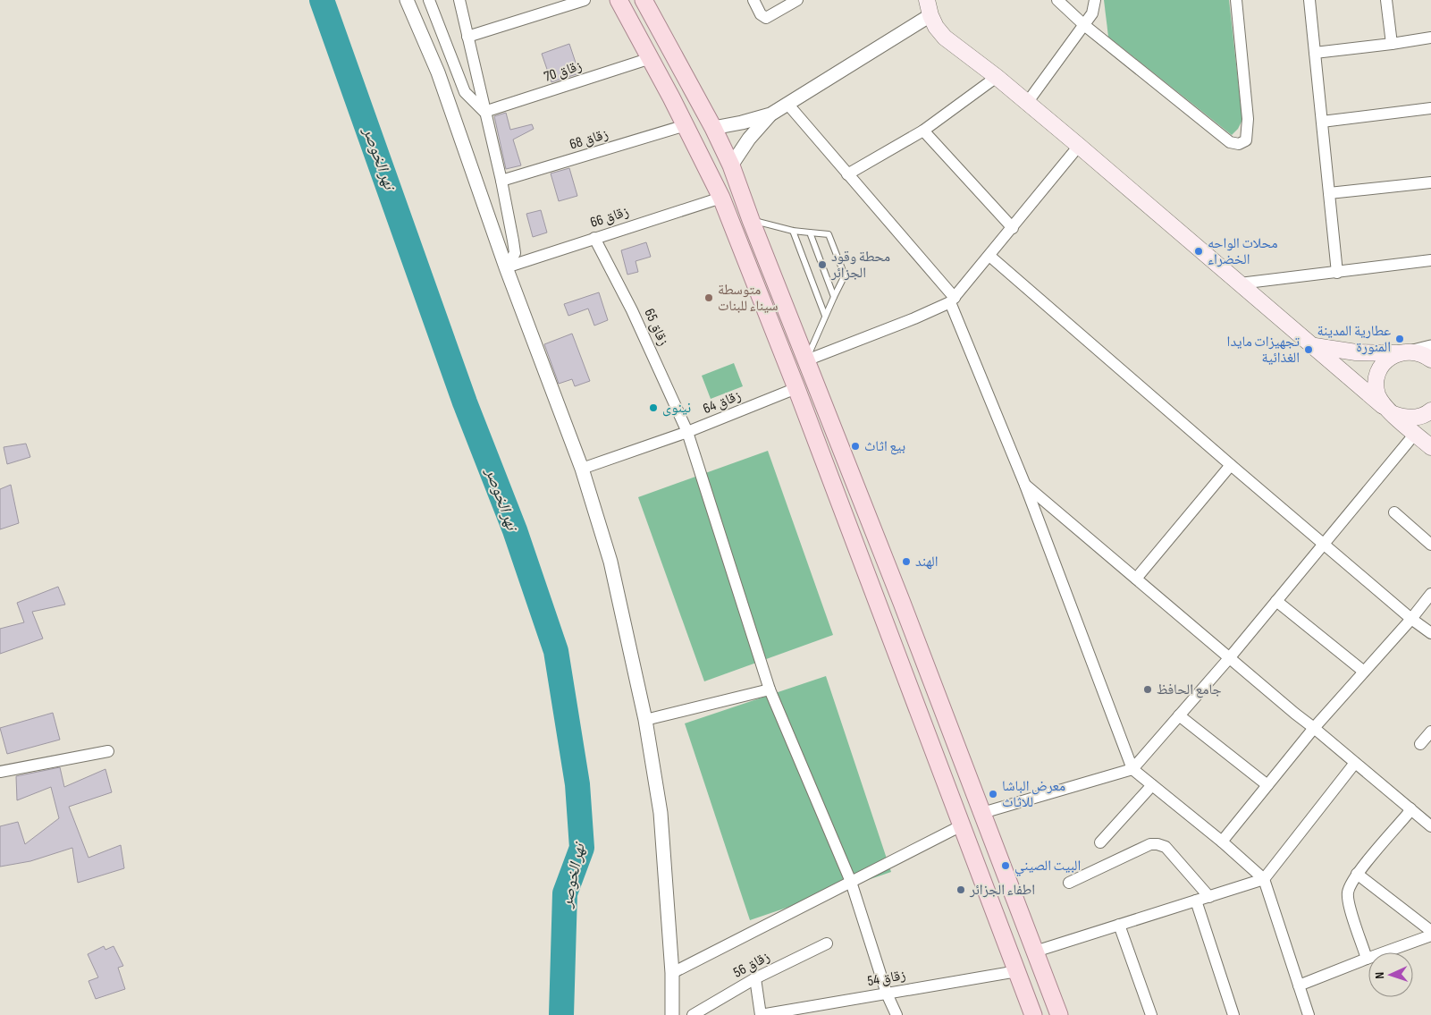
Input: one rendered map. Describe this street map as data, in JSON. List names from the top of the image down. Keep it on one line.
{"streets":{"street":["زقاق 70","زقاق 68","زقاق 66","زقاق 65","زقاق 64","زقاق 56","زقاق 54"]},"crossings":[["زقاق 66","زقاق 65"],["زقاق 65","زقاق 64"],["زقاق 65","زقاق 54"]],"water":["نهر الخوصر"],"places":["محلات الواحه الخضراء","محطة وقود الجزائر","متوسطة سيناء للبنات","عطارية المدينة المنورة","تجهيزات مايدا الغذائية","نينوى","بيع اثاث","الهند","جامع الحافظ","معرض الباشا للاثاث","البيت الصيني","اطفاء الجزائر"],"north":"left"}
